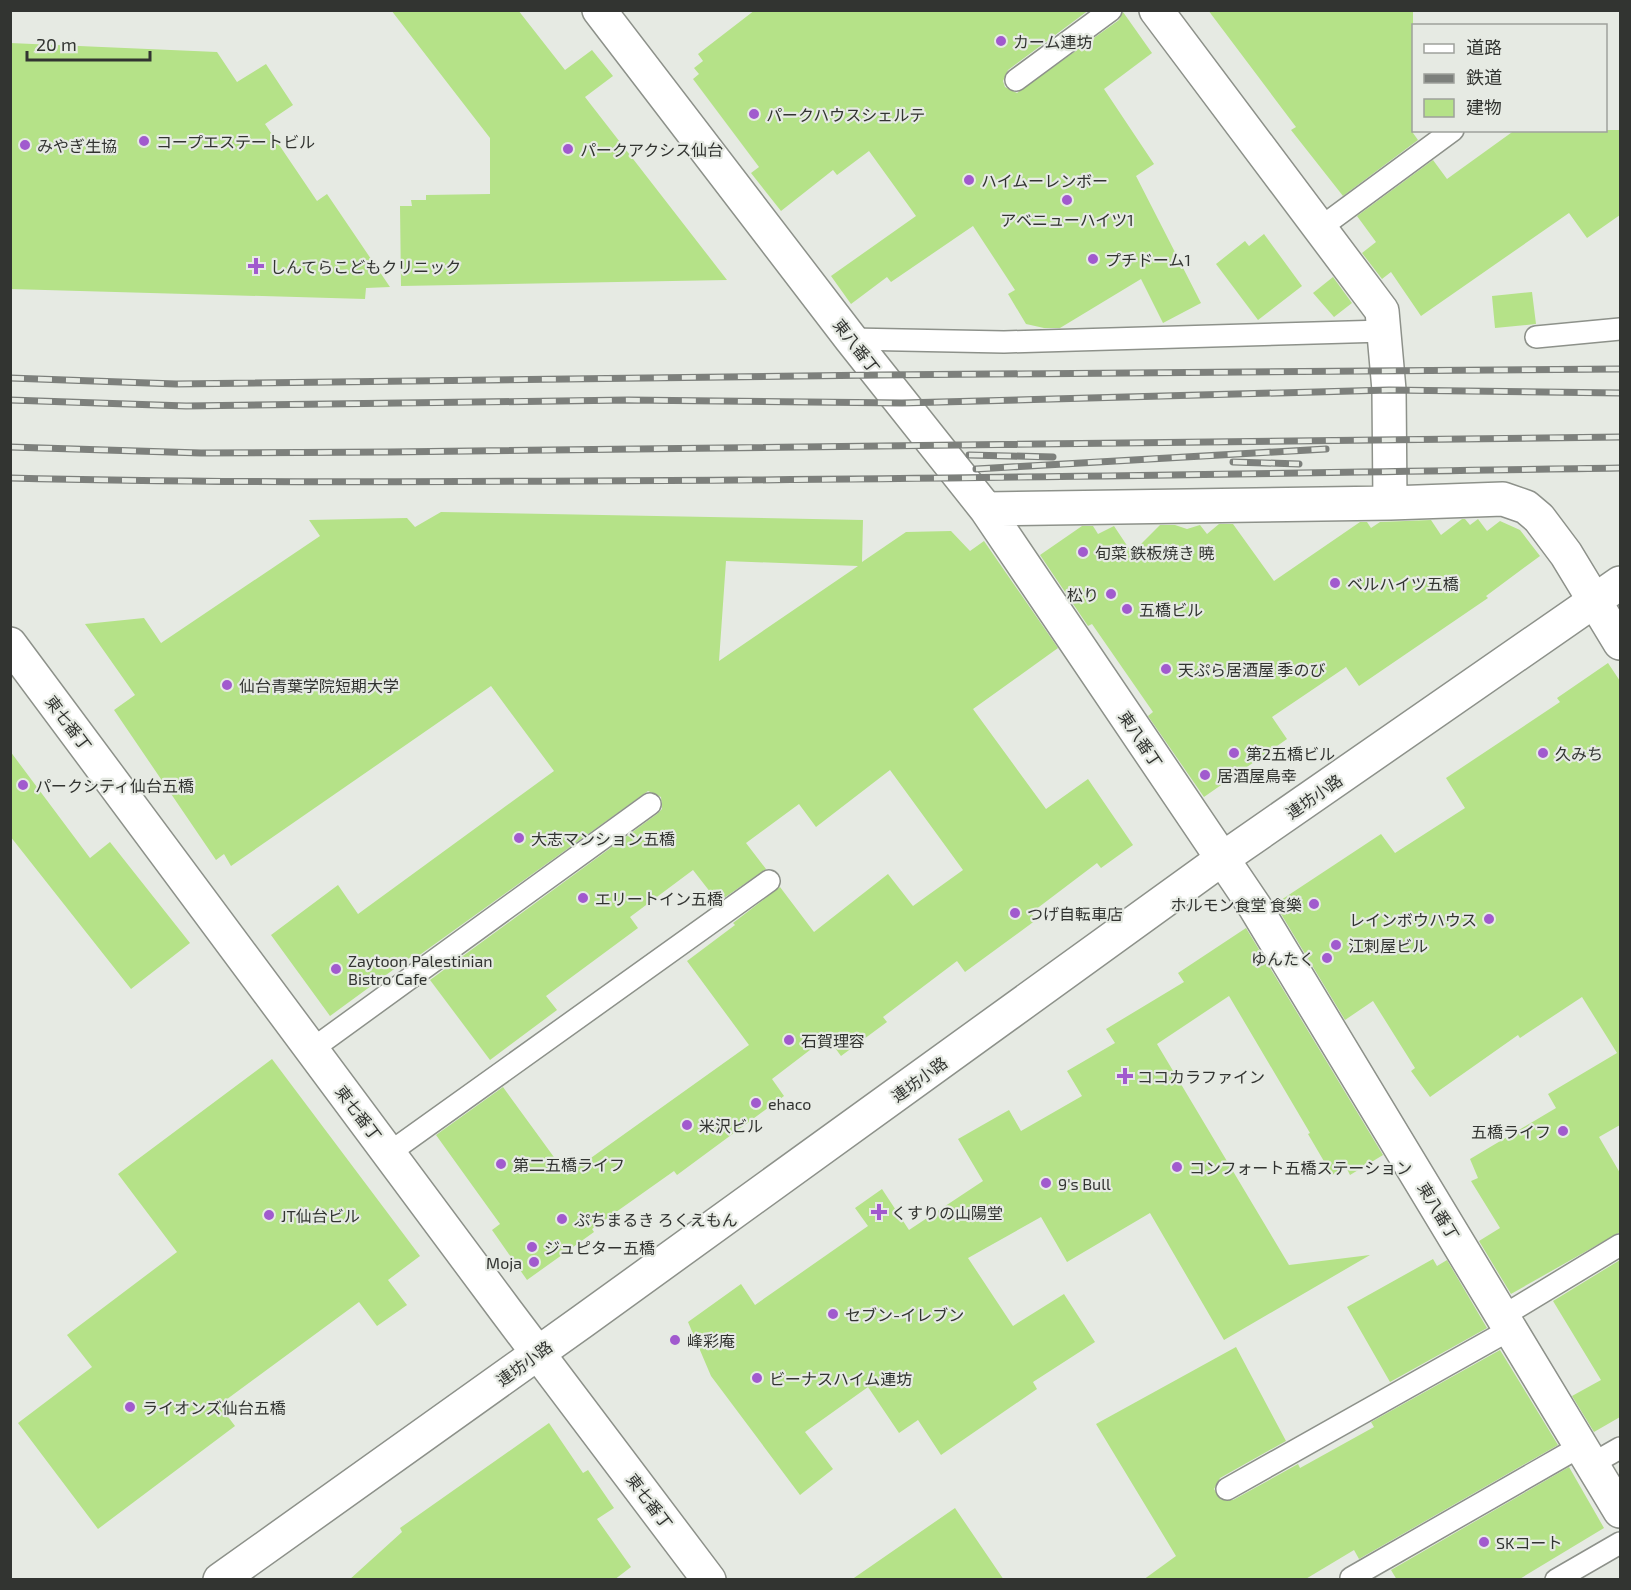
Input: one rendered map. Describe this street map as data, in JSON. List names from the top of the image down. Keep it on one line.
{"streets":{"street":["東八番丁","東七番丁","連坊小路"]},"crossings":[["東八番丁","連坊小路"],["東七番丁","連坊小路"]],"places":{"other":["カーム連坊","パークハウスシェルテ","コープエステートビル","みやぎ生協","パークアクシス仙台","ハイムーレンボー","アベニューハイツ1","プチドーム1","旬菜 鉄板焼き 暁","ベルハイツ五橋","松り","五橋ビル","天ぷら居酒屋 季のび","仙台青葉学院短期大学","第2五橋ビル","久みち","居酒屋鳥幸","パークシティ仙台五橋","大志マンション五橋","エリートイン五橋","ホルモン食堂 食樂","つげ自転車店","レインボウハウス","江刺屋ビル","ゆんたく","Zaytoon Palestinian Bistro Cafe","石賀理容","ehaco","米沢ビル","五橋ライフ","第二五橋ライフ","コンフォート五橋ステーション","9's Bull","JT仙台ビル","ぷちまるき ろくえもん","ジュピター五橋","Moja","セブン-イレブン","峰彩庵","ビーナスハイム連坊","ライオンズ仙台五橋","SKコート"],"health":["しんてらこどもクリニック","ココカラファイン","くすりの山陽堂"]},"legend":["道路","鉄道","建物"],"scale_bar":"20 m"}
